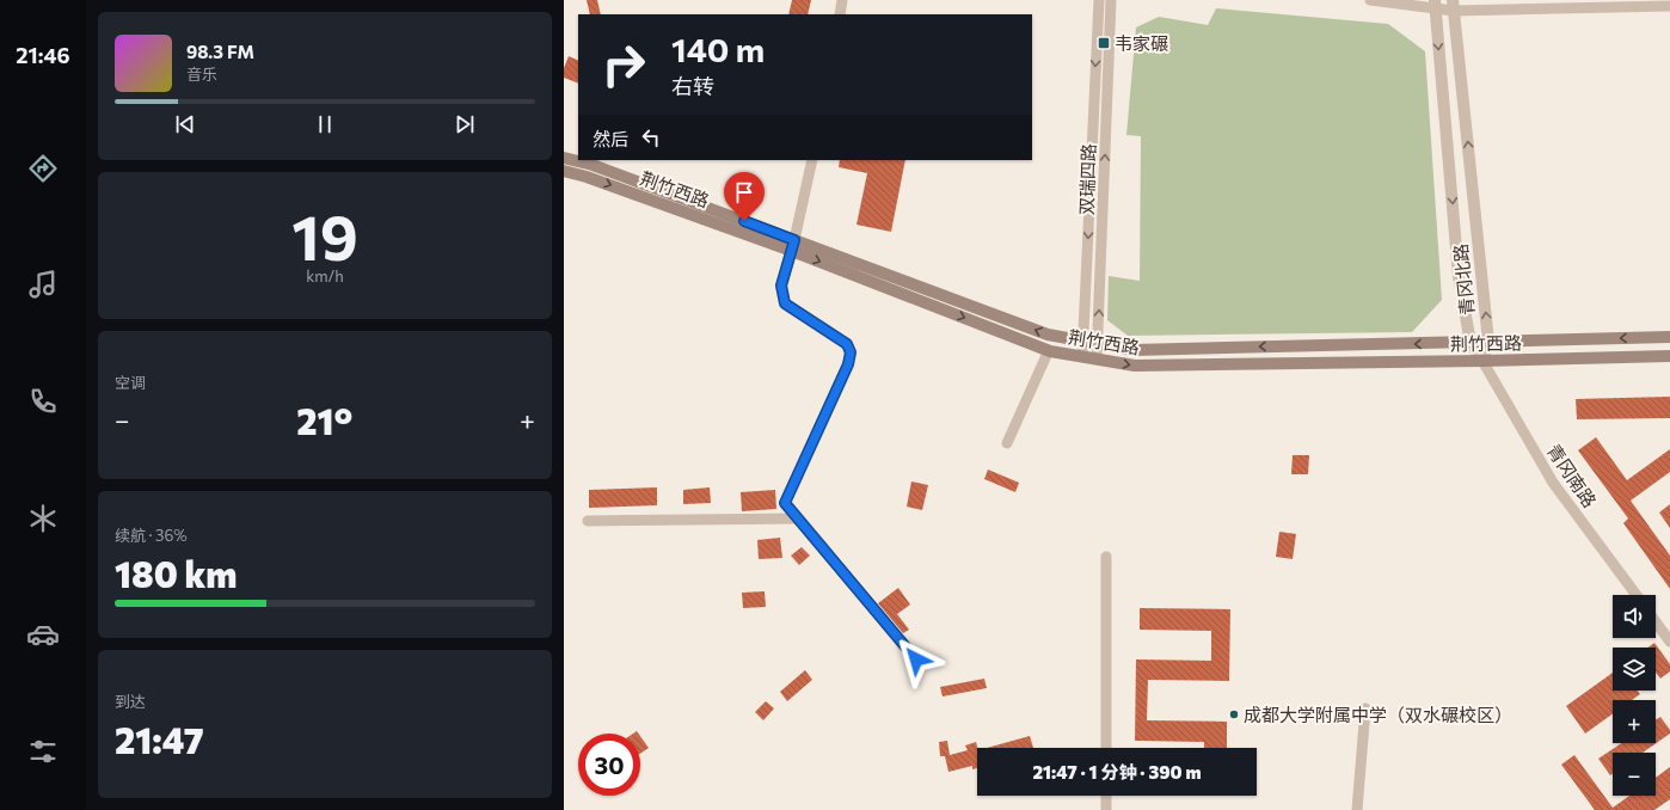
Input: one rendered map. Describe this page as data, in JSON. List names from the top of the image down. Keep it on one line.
{"streets":{"main road":["荆竹西路"],"street":["双瑞四路","青冈北路","青冈南路"]},"crossings":[["双瑞四路","荆竹西路"],["荆竹西路","青冈北路"],["荆竹西路","青冈南路"],["青冈北路","青冈南路"]],"places":{"transit":["韦家碾"],"other":["成都大学附属中学（双水碾校区）"]},"page":{"tabs":"21:46","turn":["140 m","右转"],"song":["98.3 FM","音乐"],"then":"然后","tile":[["19","km/h"],"空调",["续航 · 36%","180 km"],["到达","21:47"]],"heat":["−","21°","+"],"map_buttons":["+","−"],"limit":"30","trip":"21:47 · 1 分钟 · 390 m"}}
